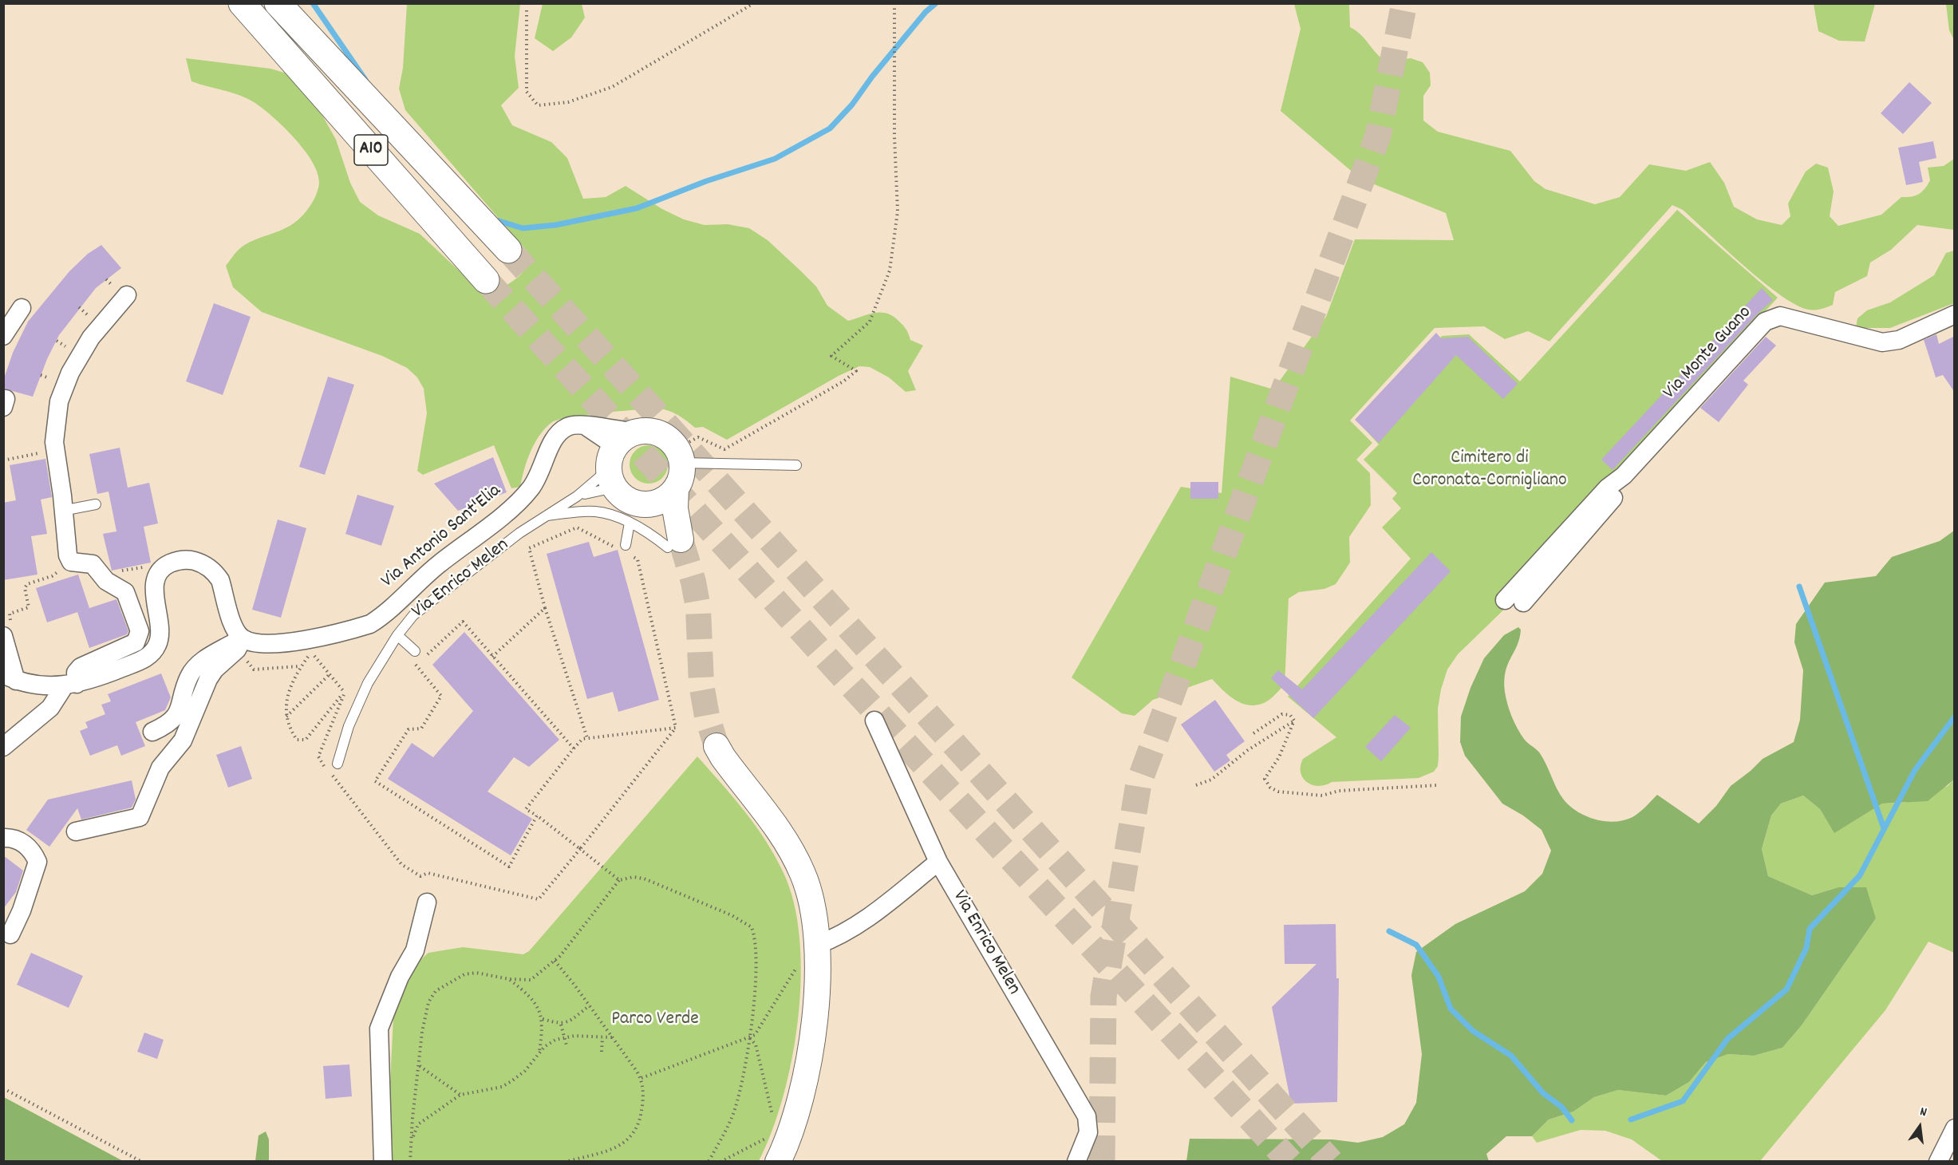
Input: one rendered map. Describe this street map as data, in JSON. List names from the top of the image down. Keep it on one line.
{"streets":{"highway":["A10"],"street":["Via Monte Guano","Via Antonio Sant'Elia","Via Enrico Melen"]},"crossings":[["Via Antonio Sant'Elia","Via Enrico Melen"]],"parks":["Cimitero di Coronata-Cornigliano","Parco Verde"],"north":"top"}
